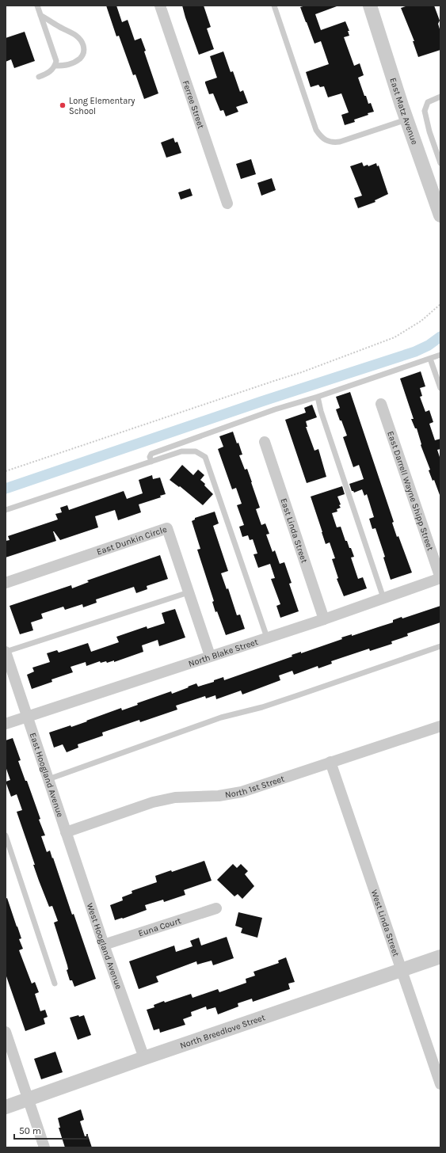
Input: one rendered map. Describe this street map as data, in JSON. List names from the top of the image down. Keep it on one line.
{"streets":{"street":["Ferree Street","East Matz Avenue","East Darrell Wayne Shipp Street","East Linda Street","East Dunkin Circle","North Blake Street","East Hoogland Avenue","North 1st Street","West Linda Street","Euna Court","West Hoogland Avenue","North Breedlove Street"]},"crossings":[["East Darrell Wayne Shipp Street","North Blake Street"],["East Linda Street","North Blake Street"],["East Dunkin Circle","North Blake Street"],["North Blake Street","East Hoogland Avenue"],["East Hoogland Avenue","North 1st Street"],["East Hoogland Avenue","West Hoogland Avenue"],["North 1st Street","West Linda Street"],["North 1st Street","West Hoogland Avenue"],["West Linda Street","North Breedlove Street"],["Euna Court","West Hoogland Avenue"],["West Hoogland Avenue","North Breedlove Street"]],"places":["Long Elementary School"],"scale_bar":"50 m"}
